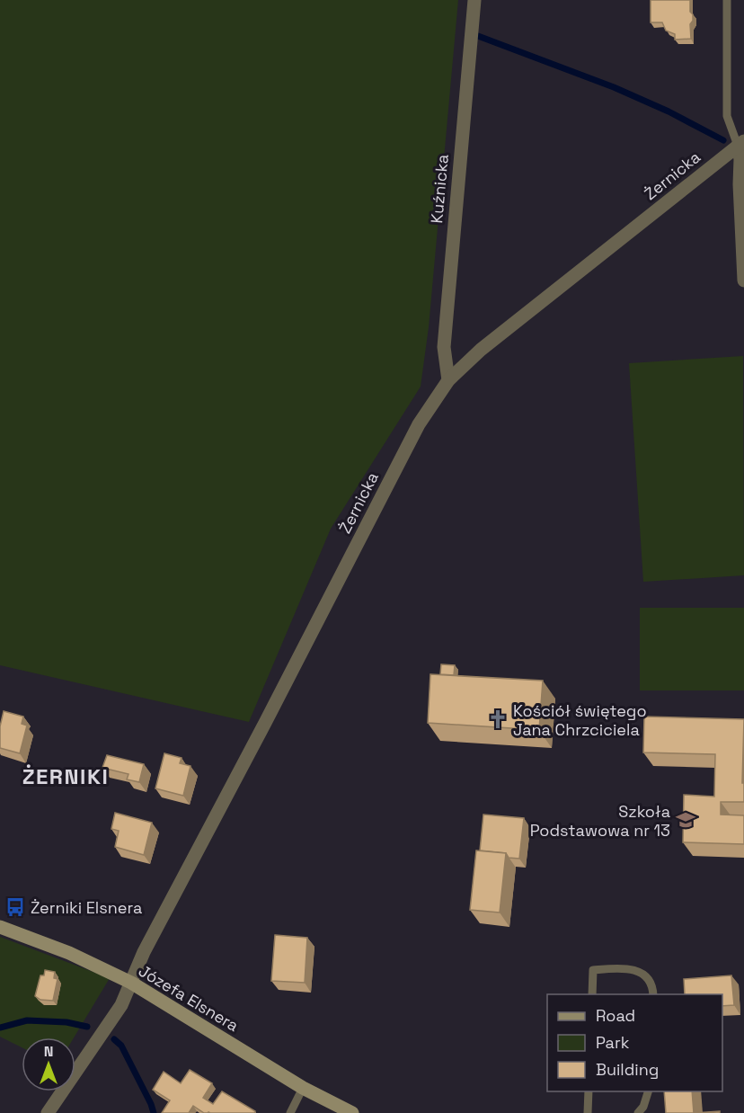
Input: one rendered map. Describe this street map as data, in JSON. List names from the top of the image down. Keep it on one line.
{"streets":{"street":["Żernicka","Kuźnicka","Józefa Elsnera"]},"crossings":[["Żernicka","Kuźnicka"],["Żernicka","Józefa Elsnera"]],"districts":["ŻERNIKI"],"places":{"church":["Kościół świętego Jana Chrzciciela"],"school or university":["Szkoła Podstawowa nr 13"],"bus stop":["Żerniki Elsnera"]},"legend":["Road","Park","Building"],"north":"top"}
